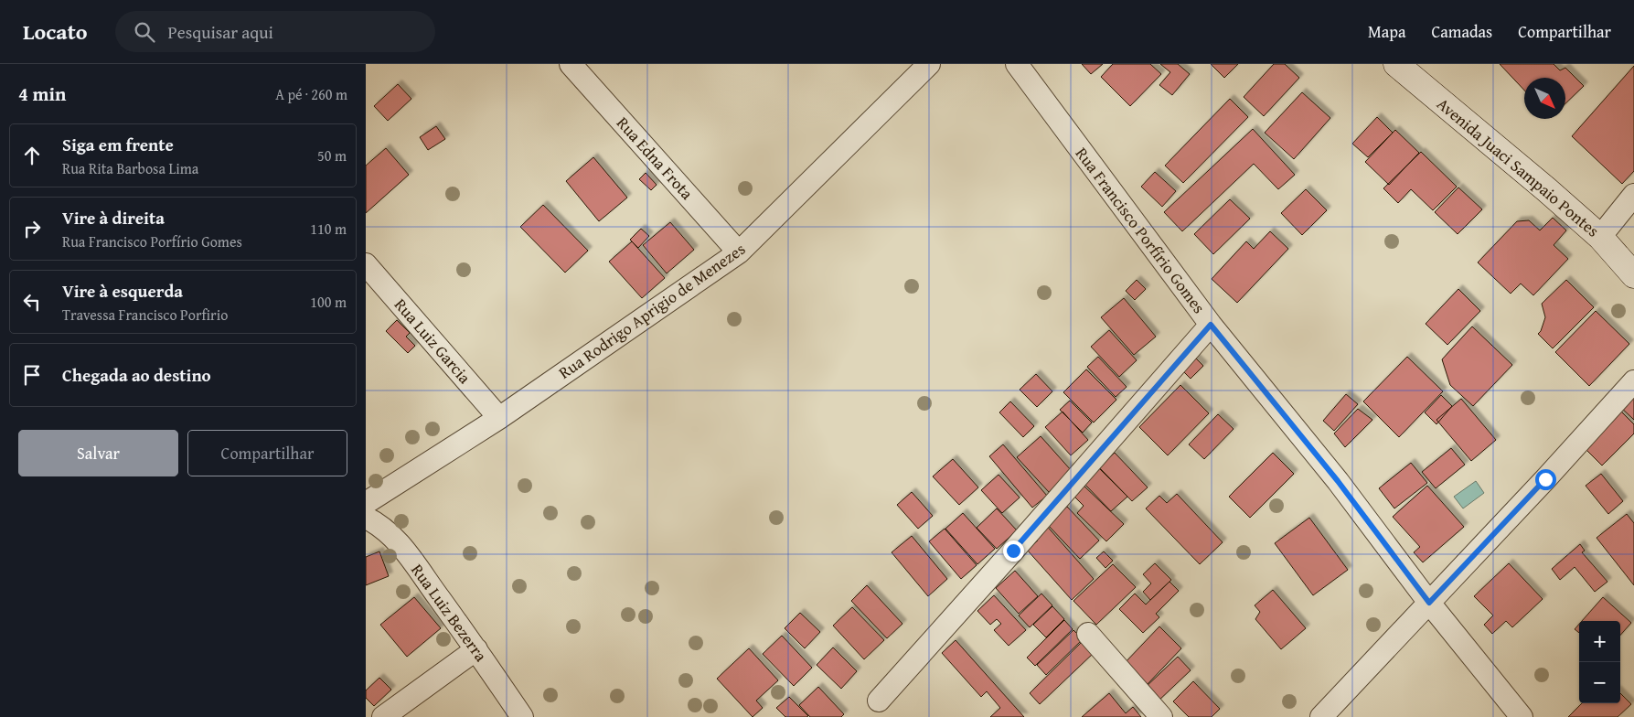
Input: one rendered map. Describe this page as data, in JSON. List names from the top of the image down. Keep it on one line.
{"streets":{"main road":["Avenida Juaci Sampaio Pontes"],"street":["Rua Edna Frota","Rua Francisco Porfírio Gomes","Rua Rodrigo Aprigio de Menezes","Rua Luiz Garcia","Rua Luiz Bezerra"]},"crossings":[["Rua Edna Frota","Rua Rodrigo Aprigio de Menezes"],["Rua Rodrigo Aprigio de Menezes","Rua Luiz Garcia"]],"north":"bottom right","page":{"header":"Locato","search":"Pesquisar aqui","nav":["Mapa","Camadas","Compartilhar"],"heading":["4 min","A pé · 260 m"],"list":[["Siga em frente","Rua Rita Barbosa Lima","50 m"],["Vire à direita","Rua Francisco Porfírio Gomes","110 m"],["Vire à esquerda","Travessa Francisco Porfirio","100 m"],"Chegada ao destino"],"buttons":["Salvar","Compartilhar"],"map_buttons":["+","−"]}}
